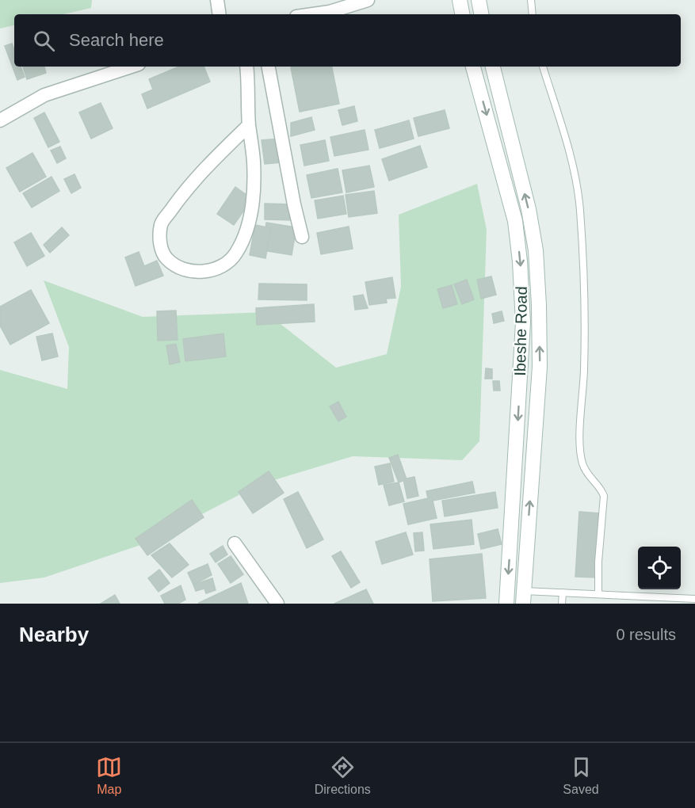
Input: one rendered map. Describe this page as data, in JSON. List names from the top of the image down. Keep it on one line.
{"streets":{"main road":["Ibeshe Road"]},"page":{"search":"Search here","heading":["Nearby","0 results"],"nav":["Map","Directions","Saved"]}}
